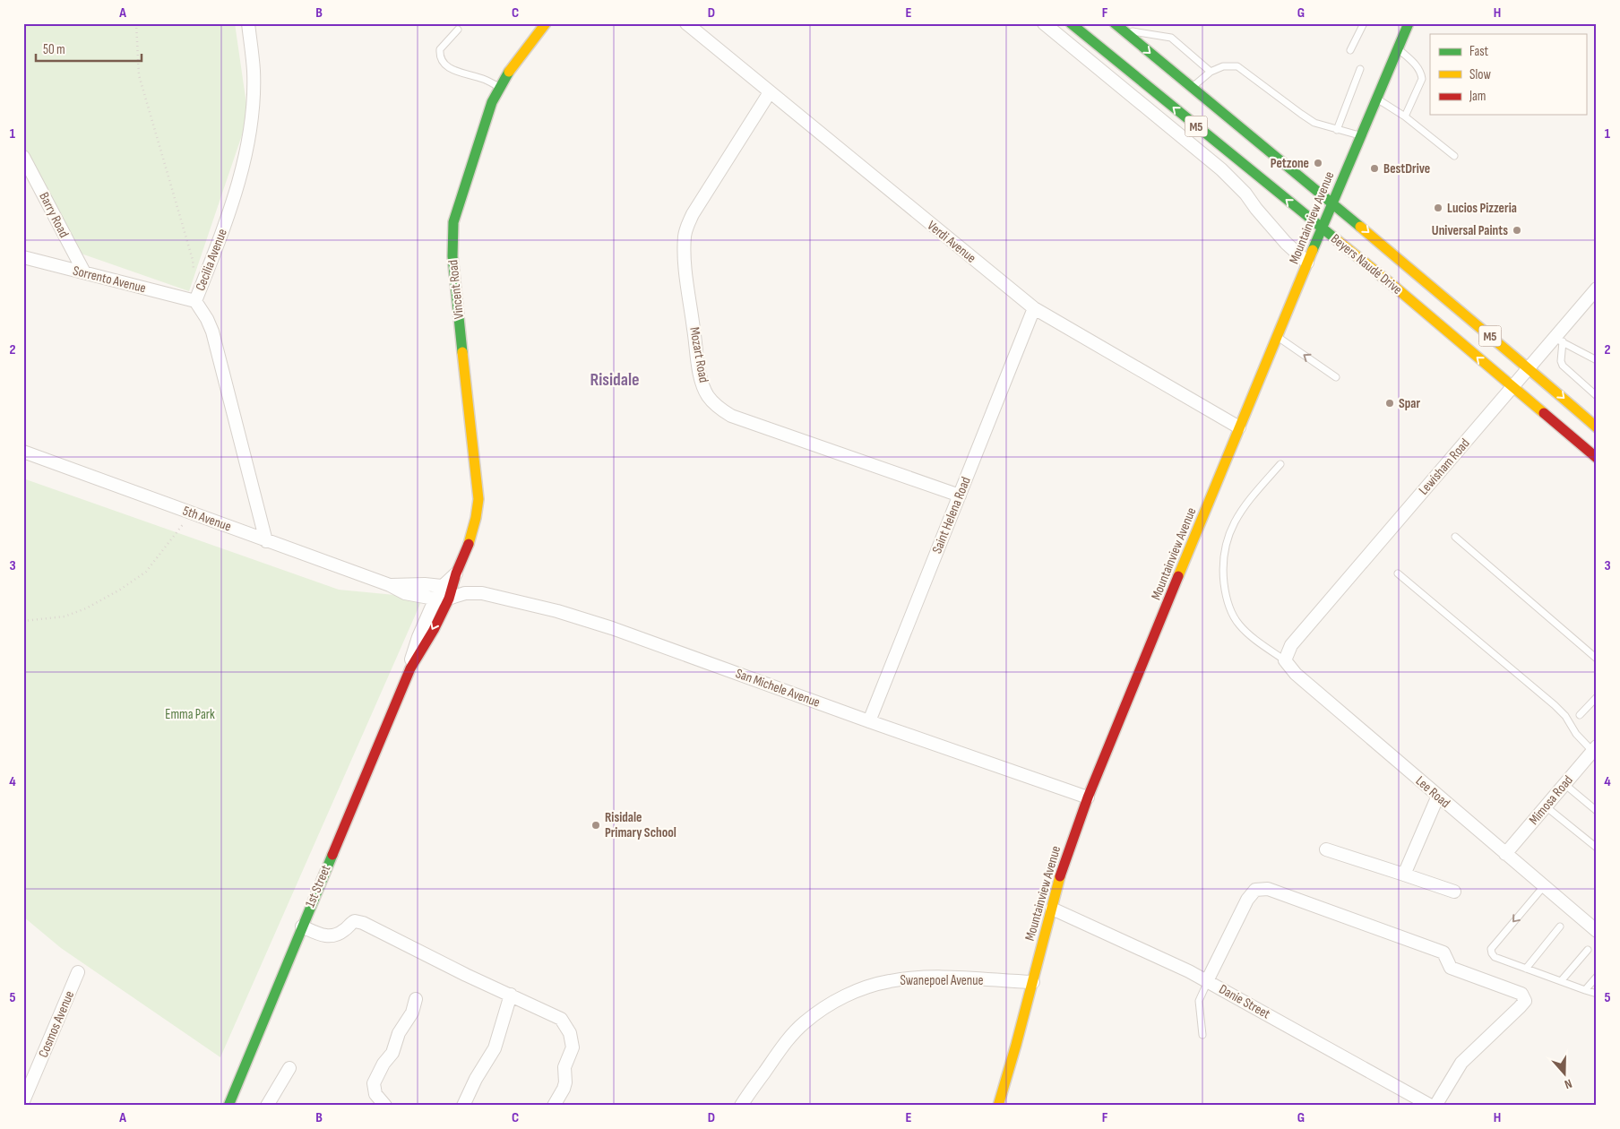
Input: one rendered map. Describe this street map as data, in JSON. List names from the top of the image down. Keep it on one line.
{"streets":{"street":["M5","Barry Road","Mountainview Avenue","Verdi Avenue","Cecilia Avenue","Beyers Naudé Drive","Sorrento Avenue","Vincent Road","Mozart Road","Lewisham Road","Saint Helena Road","5th Avenue","San Michele Avenue","Lee Road","Mimosa Road","1st Street","Swanepoel Avenue","Danie Street","Cosmos Avenue"]},"crossings":[["Barry Road","Sorrento Avenue"],["Mountainview Avenue","Verdi Avenue"],["Mountainview Avenue","Beyers Naudé Drive"],["Mountainview Avenue","San Michele Avenue"],["Mountainview Avenue","Swanepoel Avenue"],["Mountainview Avenue","Danie Street"],["Verdi Avenue","Mozart Road"],["Verdi Avenue","Saint Helena Road"],["Cecilia Avenue","Sorrento Avenue"],["Cecilia Avenue","5th Avenue"],["Beyers Naudé Drive","Lewisham Road"],["Vincent Road","San Michele Avenue"],["Vincent Road","1st Street"],["Mozart Road","Saint Helena Road"],["Lewisham Road","Lee Road"],["Saint Helena Road","San Michele Avenue"],["5th Avenue","San Michele Avenue"],["San Michele Avenue","1st Street"],["Lee Road","Mimosa Road"]],"districts":["Risidale"],"parks":["Emma Park"],"places":["Petzone","BestDrive","Lucios Pizzeria","Universal Paints","Spar","Risidale Primary School"],"legend":["Fast","Slow","Jam"],"scale_bar":"50 m","north":"bottom","grid":{"columns":["A","B","C","D","E","F","G","H"],"rows":["1","2","3","4","5"]}}
